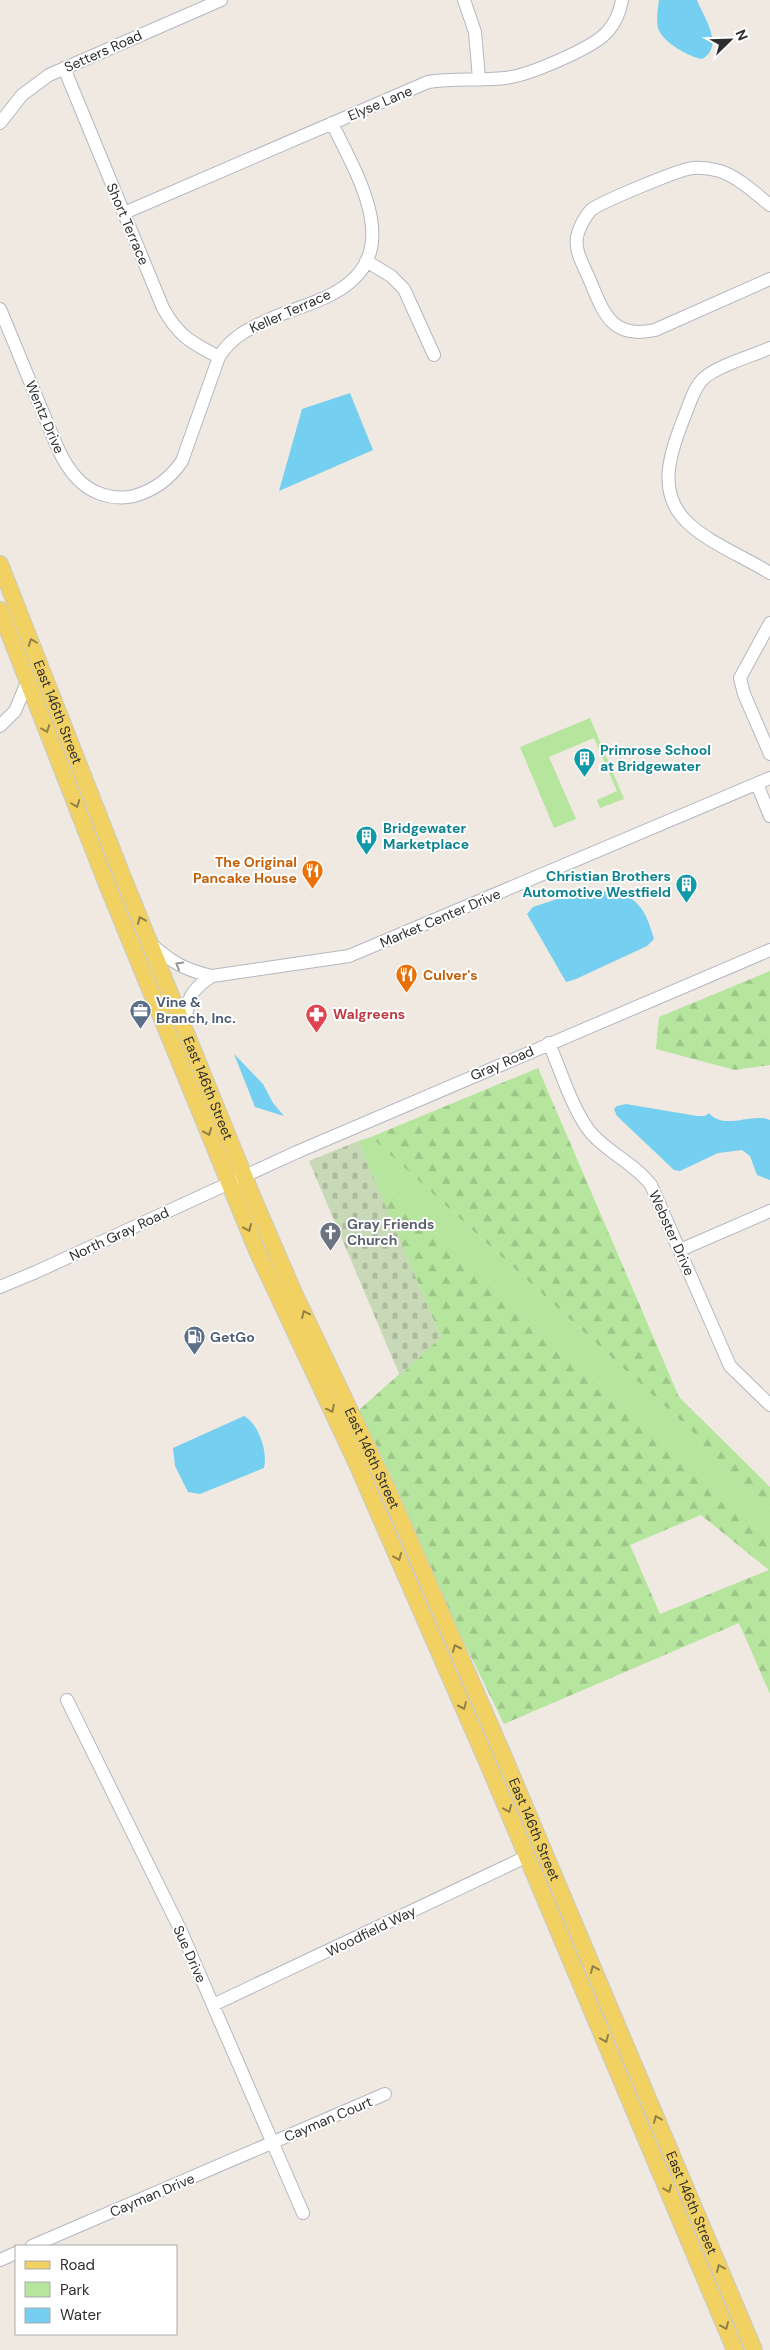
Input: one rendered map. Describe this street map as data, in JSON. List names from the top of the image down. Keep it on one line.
{"streets":{"main road":["East 146th Street"],"street":["Setters Road","Elyse Lane","Short Terrace","Keller Terrace","Wentz Drive","Market Center Drive","Gray Road","Webster Drive","North Gray Road","Woodfield Way","Sue Drive","Cayman Court","Cayman Drive"]},"crossings":[["Setters Road","Short Terrace"],["Elyse Lane","Short Terrace"],["Elyse Lane","Keller Terrace"],["Short Terrace","Keller Terrace"],["Keller Terrace","Wentz Drive"],["East 146th Street","Market Center Drive"],["East 146th Street","Gray Road"],["East 146th Street","North Gray Road"],["East 146th Street","Woodfield Way"],["Gray Road","Webster Drive"],["Gray Road","North Gray Road"],["Woodfield Way","Sue Drive"],["Sue Drive","Cayman Court"],["Sue Drive","Cayman Drive"],["Cayman Court","Cayman Drive"]],"places":{"building":["Primrose School at Bridgewater","Bridgewater Marketplace","Christian Brothers Automotive Westfield"],"restaurant":["The Original Pancake House","Culver's"],"office":["Vine & Branch, Inc."],"pharmacy":["Walgreens"],"church":["Gray Friends Church"],"fuel station":["GetGo"]},"legend":["Road","Park","Water"],"north":"top right"}
